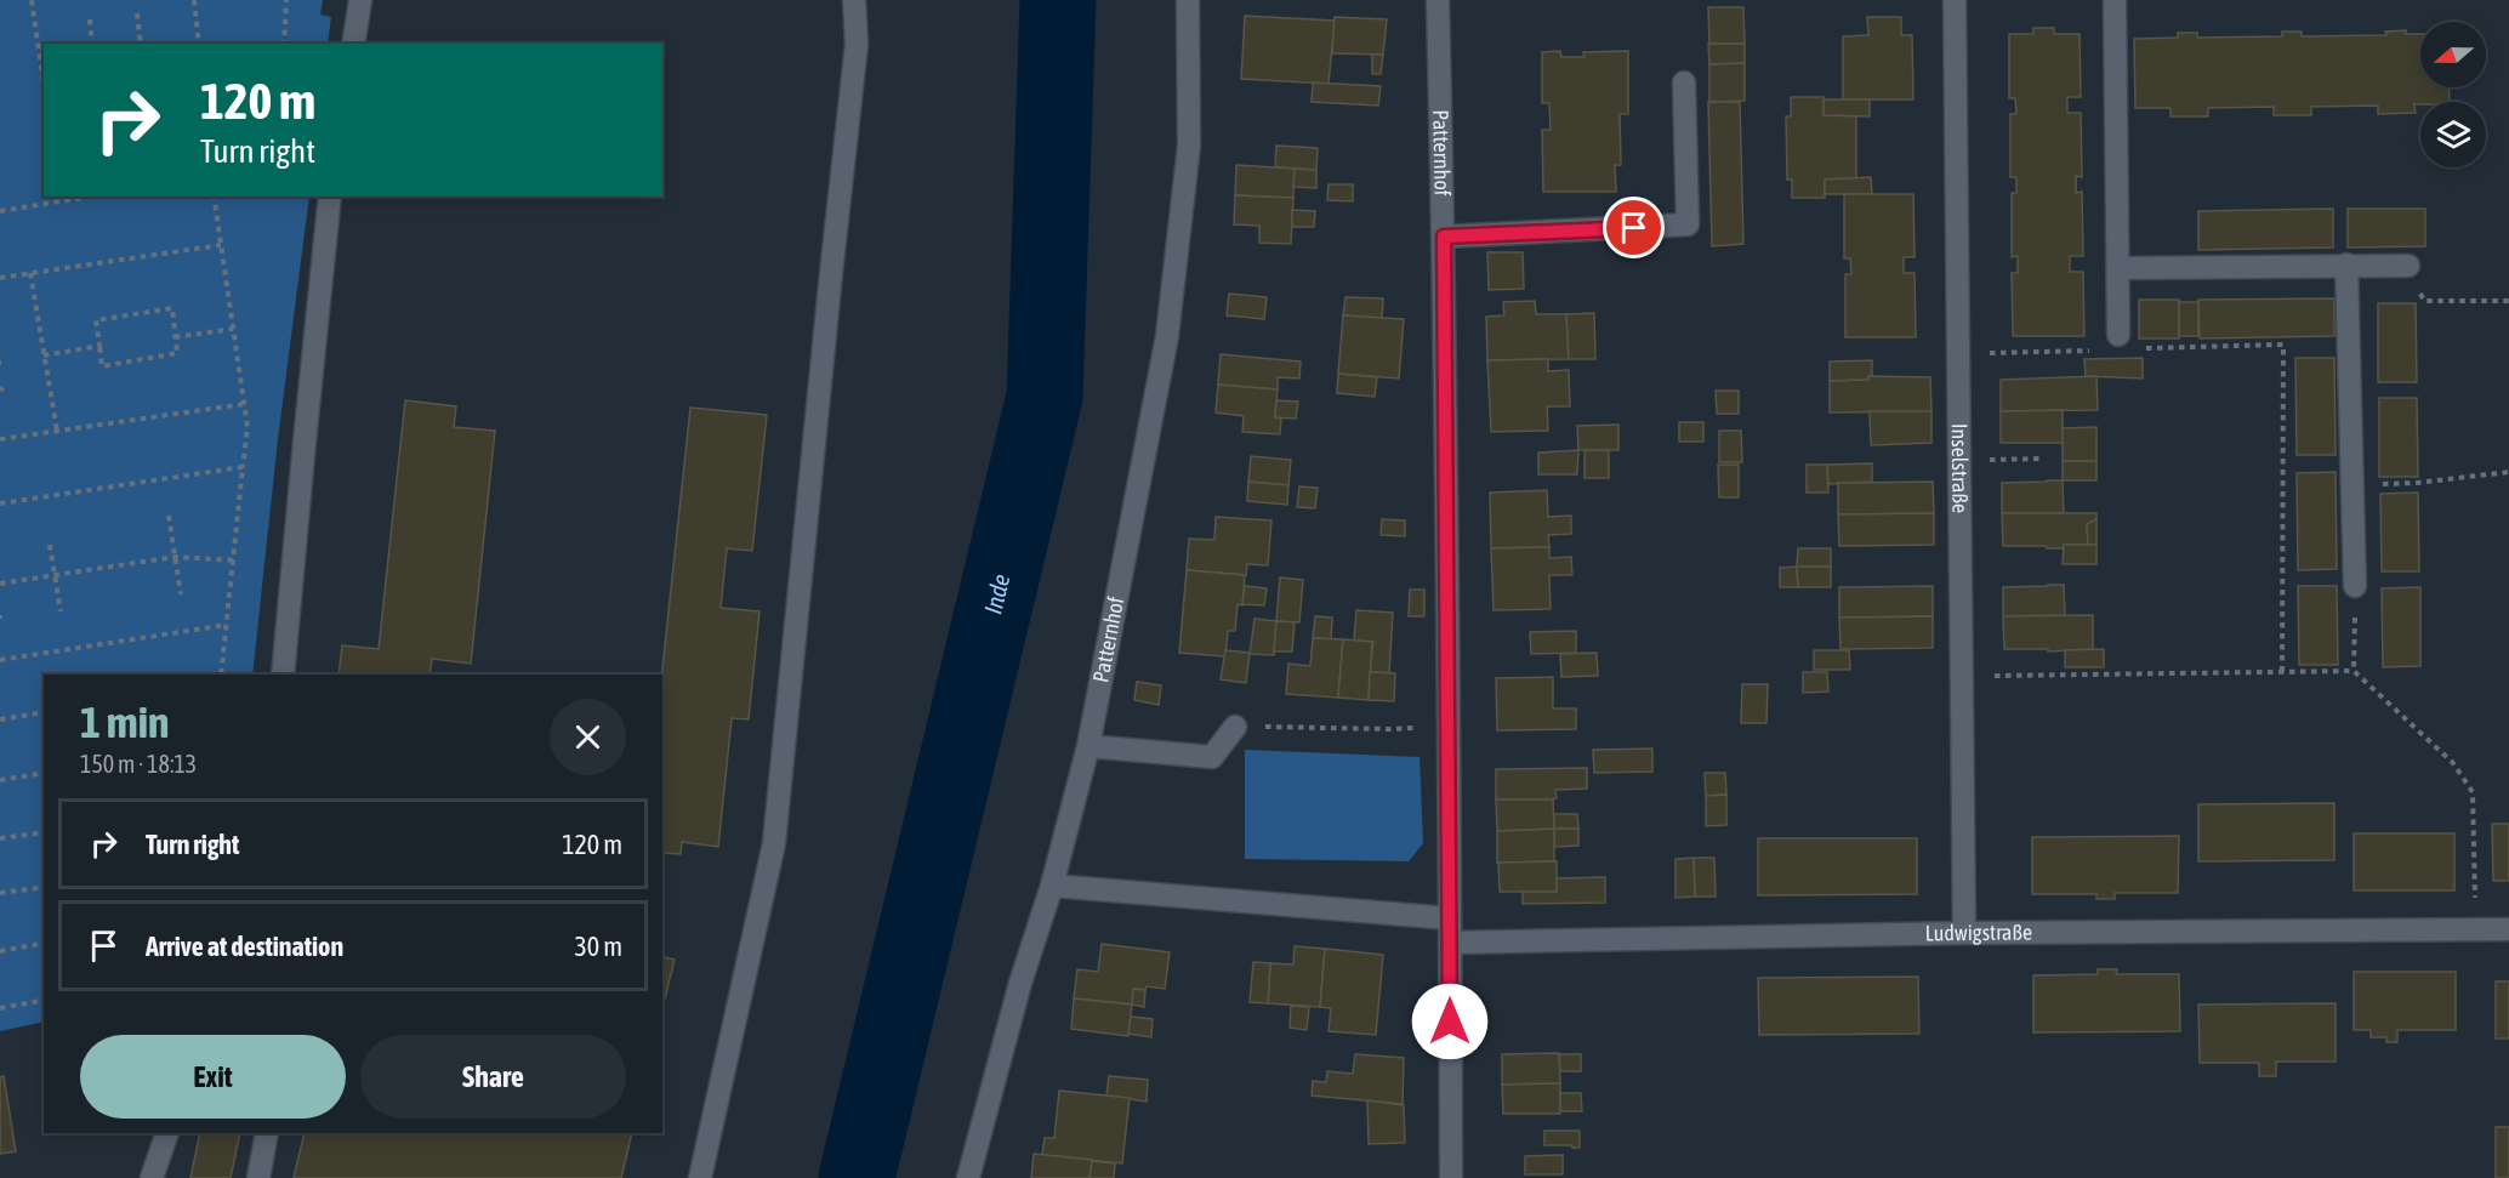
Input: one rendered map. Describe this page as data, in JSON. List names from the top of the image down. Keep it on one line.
{"streets":{"street":["Patternhof","Inselstraße","Ludwigstraße"]},"crossings":[["Patternhof","Ludwigstraße"],["Inselstraße","Ludwigstraße"]],"water":["Inde"],"north":"left","page":{"turn":["120 m","Turn right"],"heading":["1 min","150 m · 18:13"],"list":[{"name":"Turn right","value":"120 m"},{"name":"Arrive at destination","value":"30 m"}],"buttons":["Exit","Share"]}}
